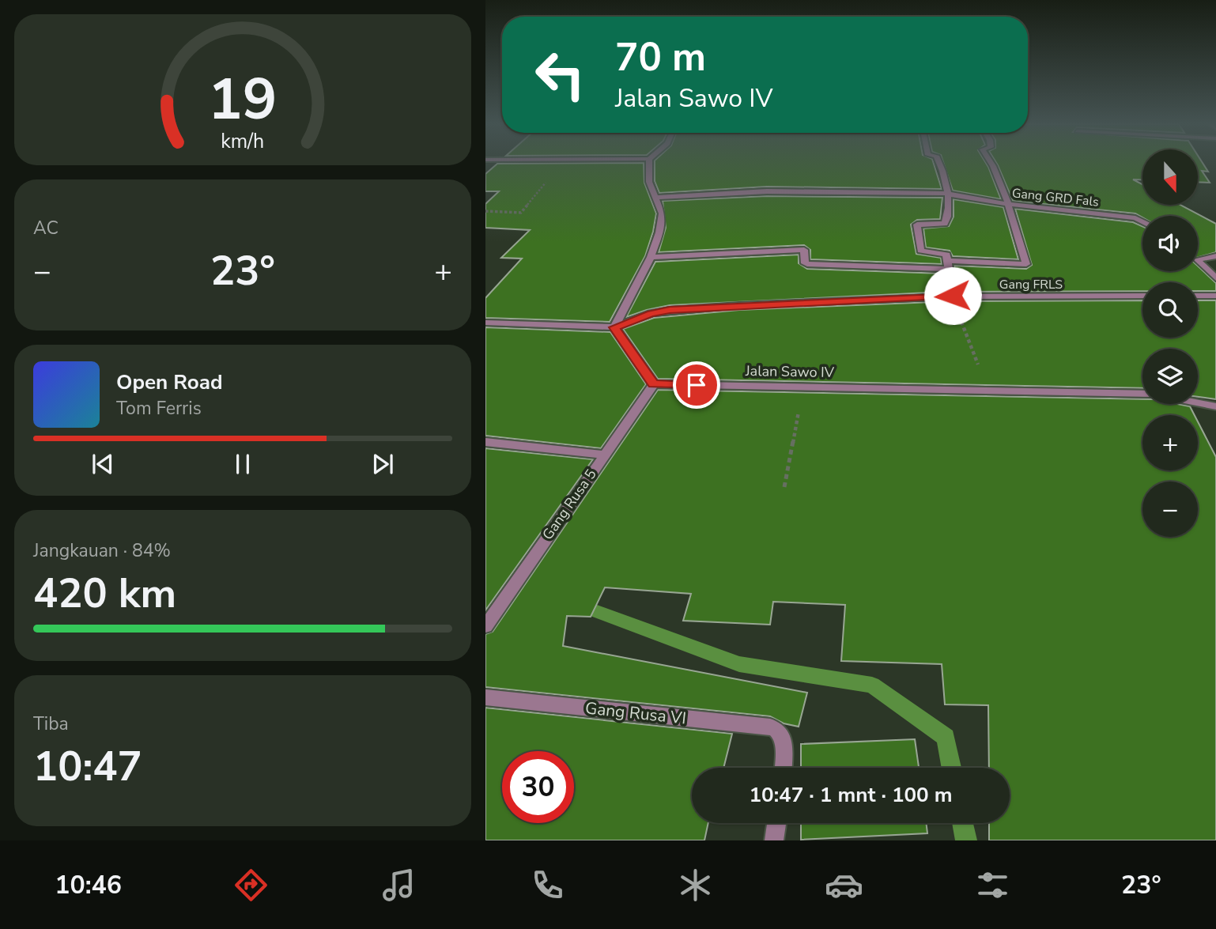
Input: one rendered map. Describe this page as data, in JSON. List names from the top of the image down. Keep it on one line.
{"streets":{"street":["Gang GRD Fals","Gang FRLS","Jalan Sawo IV","Gang Rusa 5","Gang Rusa VI"]},"crossings":[["Jalan Sawo IV","Gang Rusa 5"]],"north":"bottom","page":{"turn":["70 m","Jalan Sawo IV"],"map_buttons":["+","−"],"tile":["AC",["Jangkauan · 84%","420 km"],["Tiba","10:47"]],"heat":["−","23°","+"],"song":["Open Road","Tom Ferris"],"limit":"30","trip":"10:47 · 1 mnt · 100 m","tabs":["10:46","23°"],"gauge":["19","km/h"]}}
